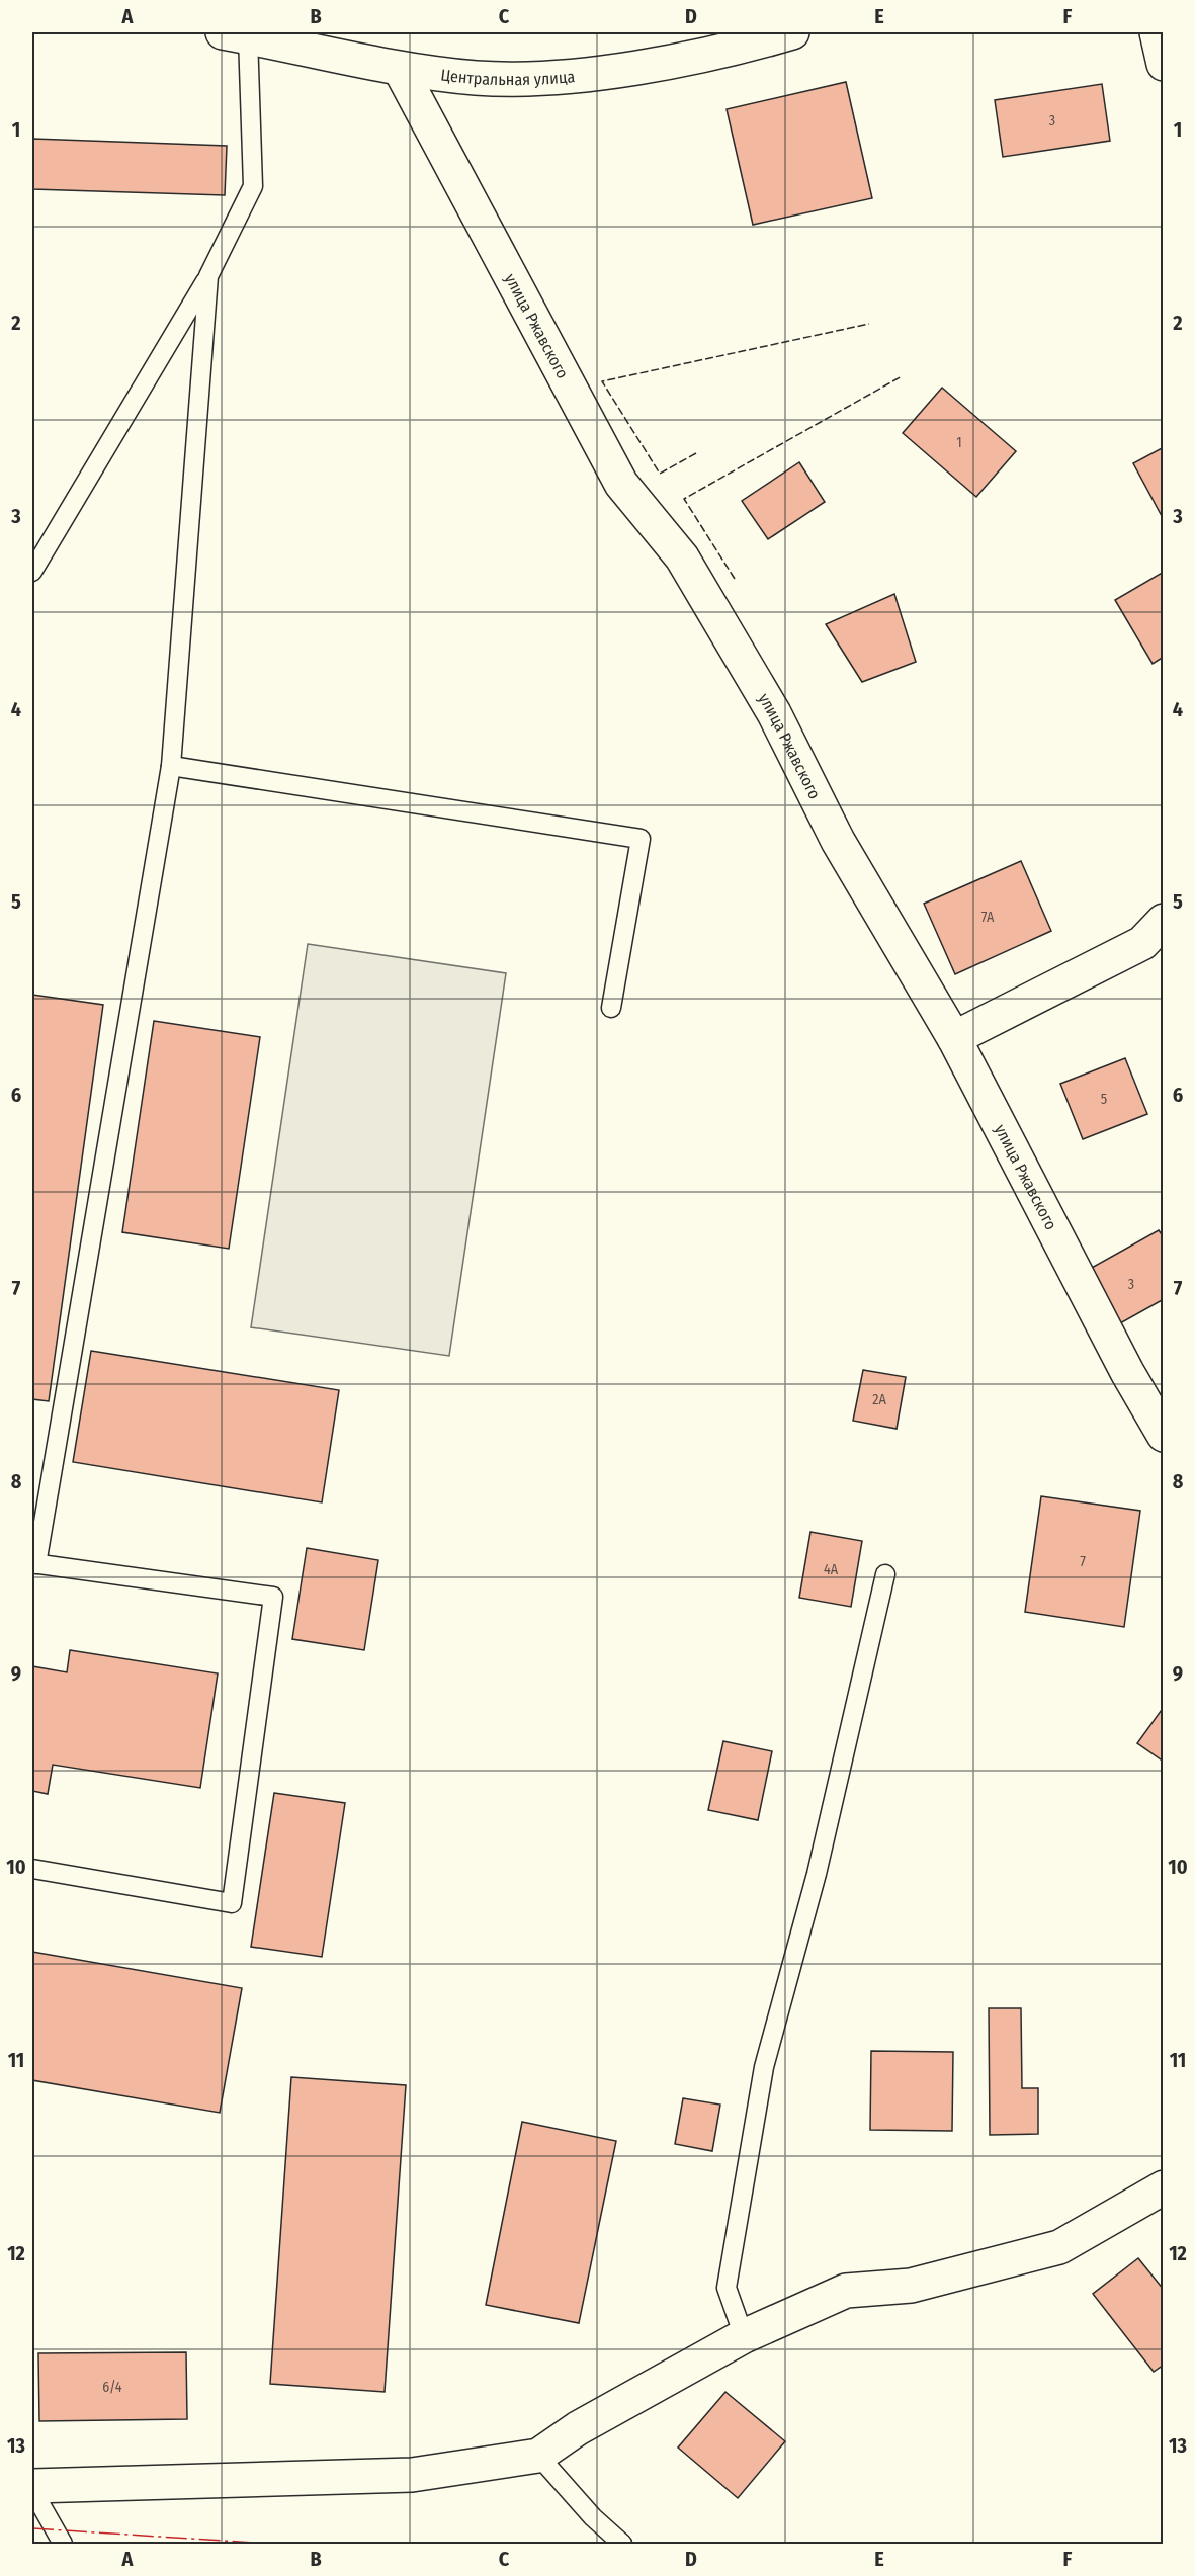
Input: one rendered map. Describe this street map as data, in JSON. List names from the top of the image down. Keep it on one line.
{"streets":{"street":["Центральная улица","улица Ржавского"]},"crossings":[["Центральная улица","улица Ржавского"]],"house_numbers":["3","1","7А","5","3","2А","7","4А","6/4"],"grid":{"columns":["A","B","C","D","E","F"],"rows":["1","2","3","4","5","6","7","8","9","10","11","12","13"]}}
